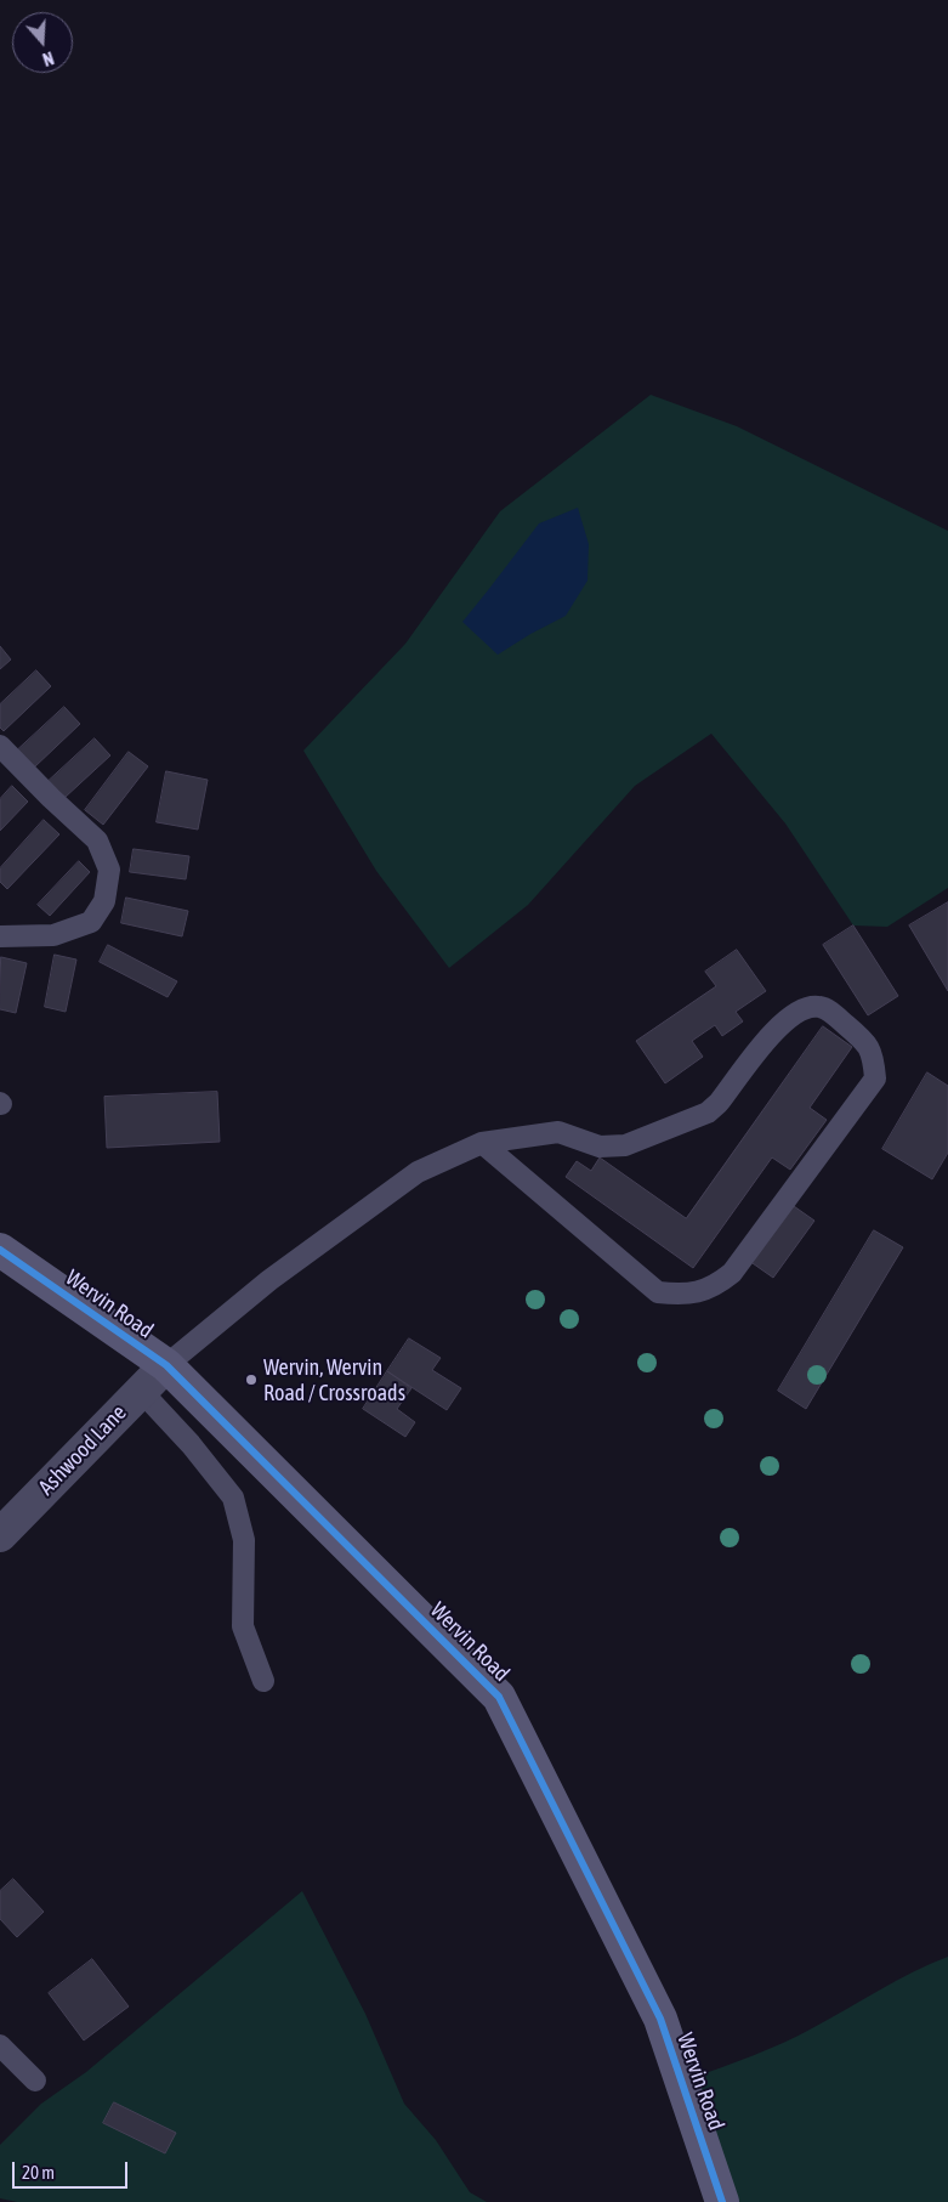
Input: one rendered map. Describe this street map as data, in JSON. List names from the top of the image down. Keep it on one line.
{"streets":{"street":["Wervin Road","Ashwood Lane"]},"crossings":[["Wervin Road","Ashwood Lane"]],"places":["Wervin, Wervin Road / Crossroads"],"scale_bar":"20 m","north":"bottom"}
